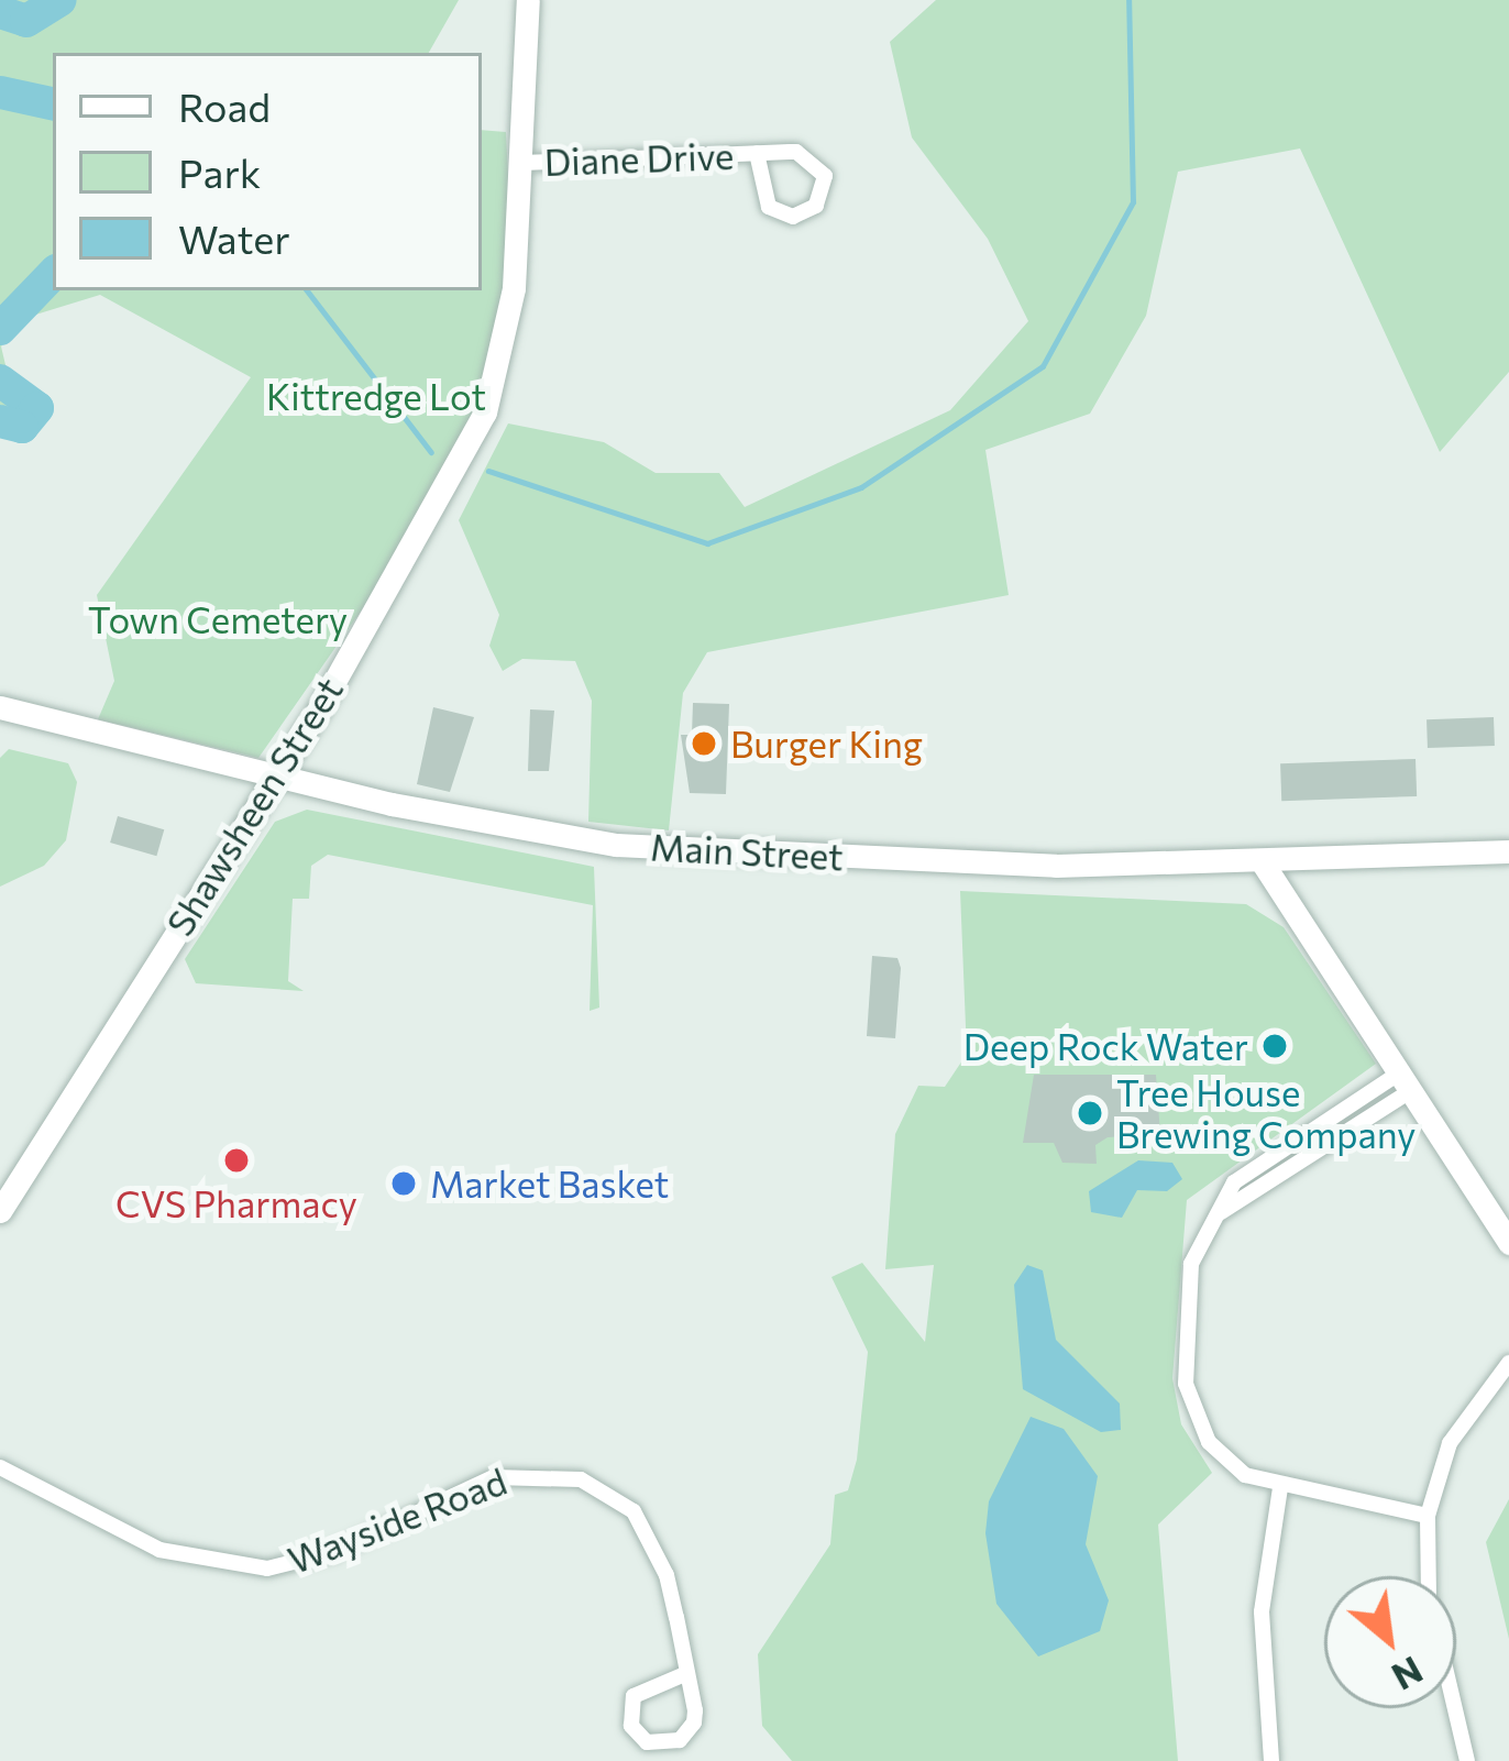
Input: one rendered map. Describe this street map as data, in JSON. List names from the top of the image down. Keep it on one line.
{"streets":{"main road":["Shawsheen Street","Main Street"],"street":["Diane Drive","Wayside Road"]},"crossings":[["Diane Drive","Shawsheen Street"],["Shawsheen Street","Main Street"]],"parks":["Kittredge Lot","Town Cemetery"],"places":["Burger King","Deep Rock Water","Tree House Brewing Company","CVS Pharmacy","Market Basket"],"legend":["Road","Park","Water"],"north":"bottom right"}
